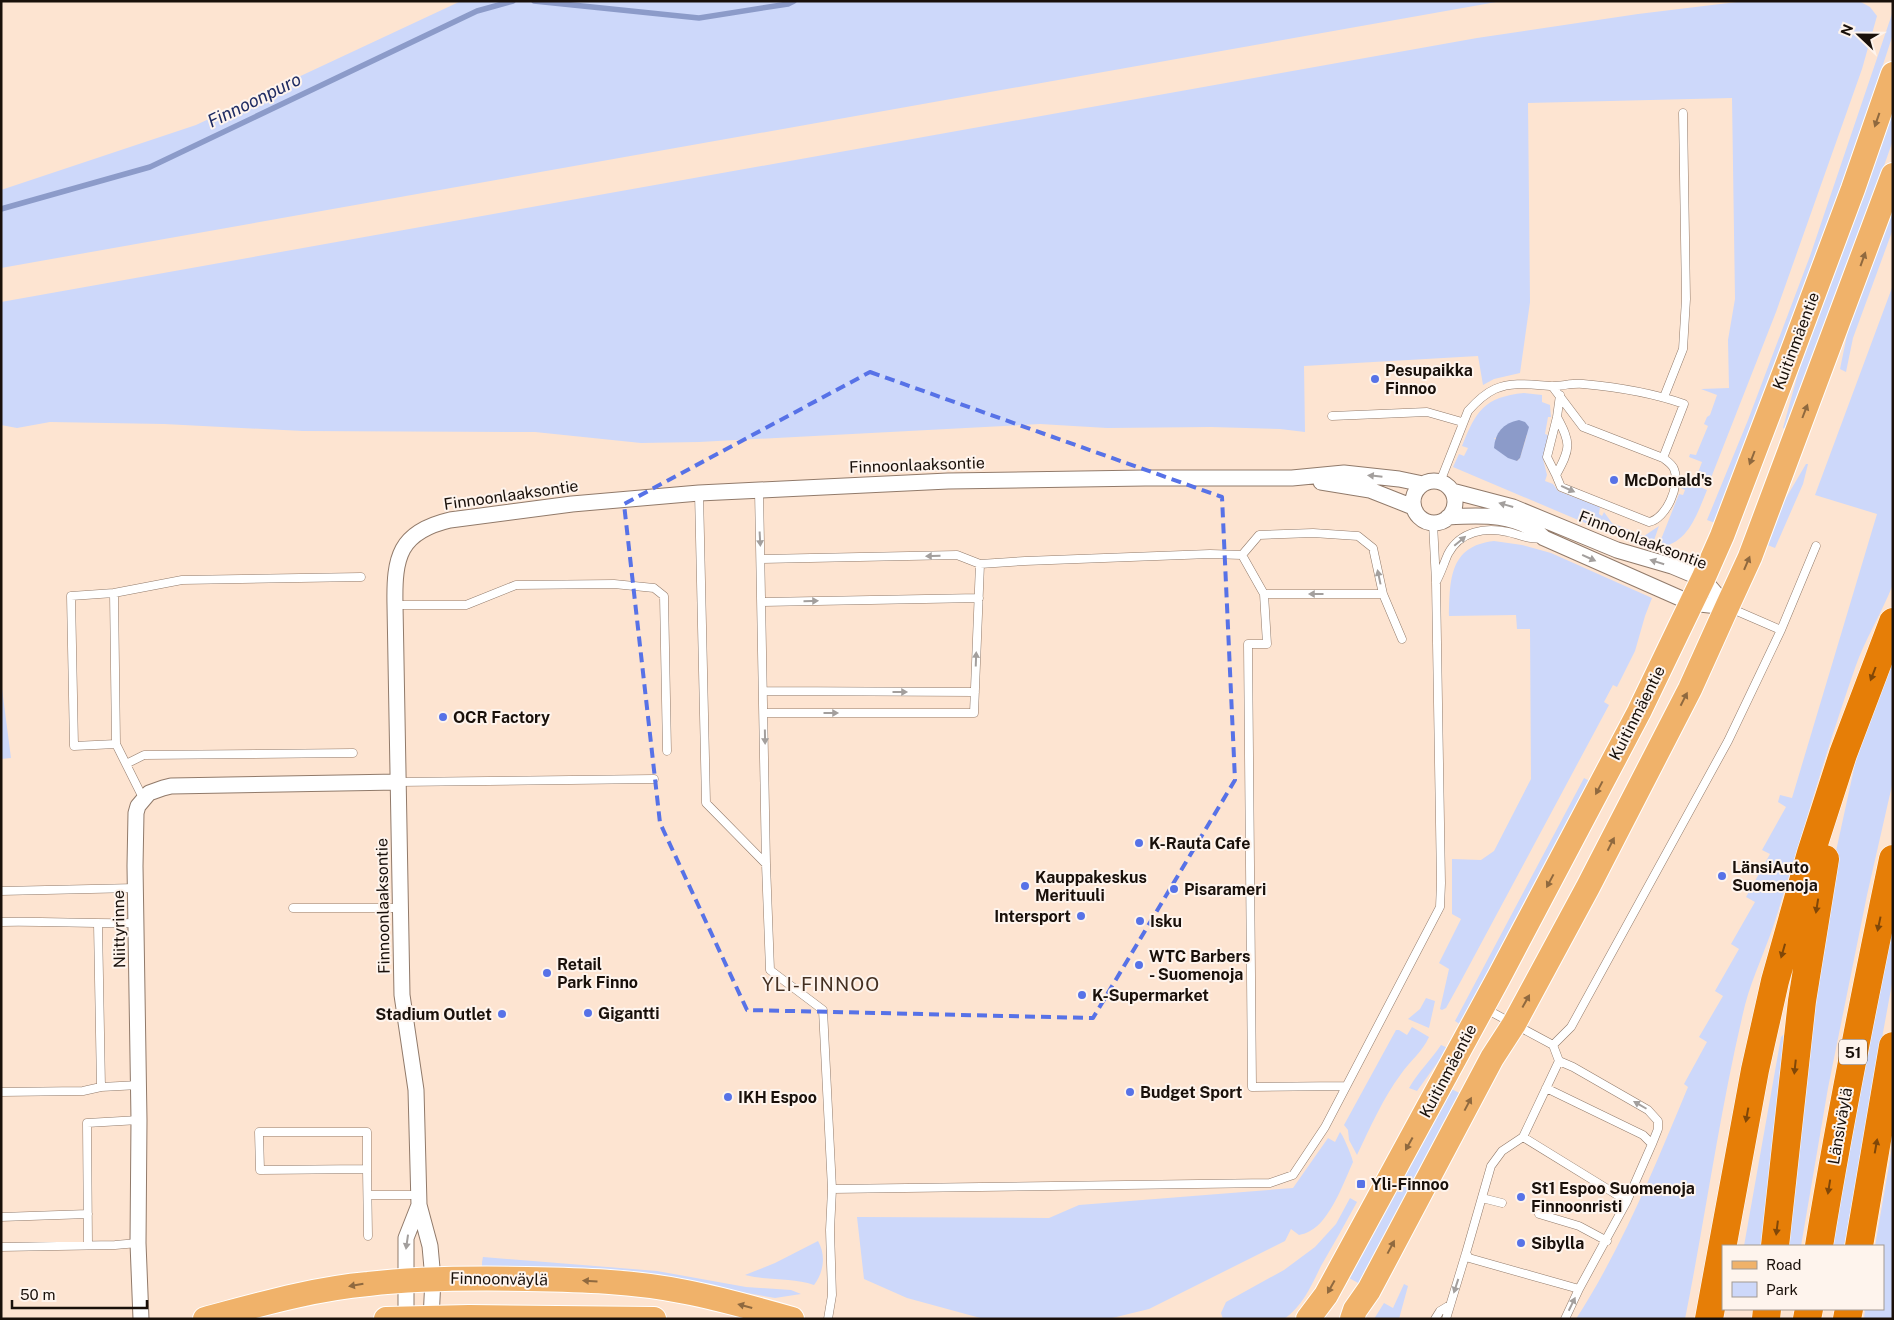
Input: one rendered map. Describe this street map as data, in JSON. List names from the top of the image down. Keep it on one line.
{"streets":{"highway":["51","Länsiväylä"],"main road":["Kuitinmäentie","Finnoonväylä"],"street":["Finnoonlaaksontie","Niittyrinne"]},"crossings":[["Kuitinmäentie","Finnoonlaaksontie"],["Finnoonlaaksontie","Finnoonväylä"]],"districts":["YLI-FINNOO"],"water":["Finnoonpuro"],"places":{"other":["Pesupaikka Finnoo","McDonald's","OCR Factory","K-Rauta Cafe","LänsiAuto Suomenoja","Kauppakeskus Merituuli","Pisarameri","Intersport","Isku","WTC Barbers - Suomenoja","Retail Park Finno","K-Supermarket","Gigantti","Stadium Outlet","Budget Sport","IKH Espoo","St1 Espoo Suomenoja Finnoonristi","Sibylla"],"transit":["Yli-Finnoo"]},"legend":["Road","Park"],"scale_bar":"50 m","north":"left"}
